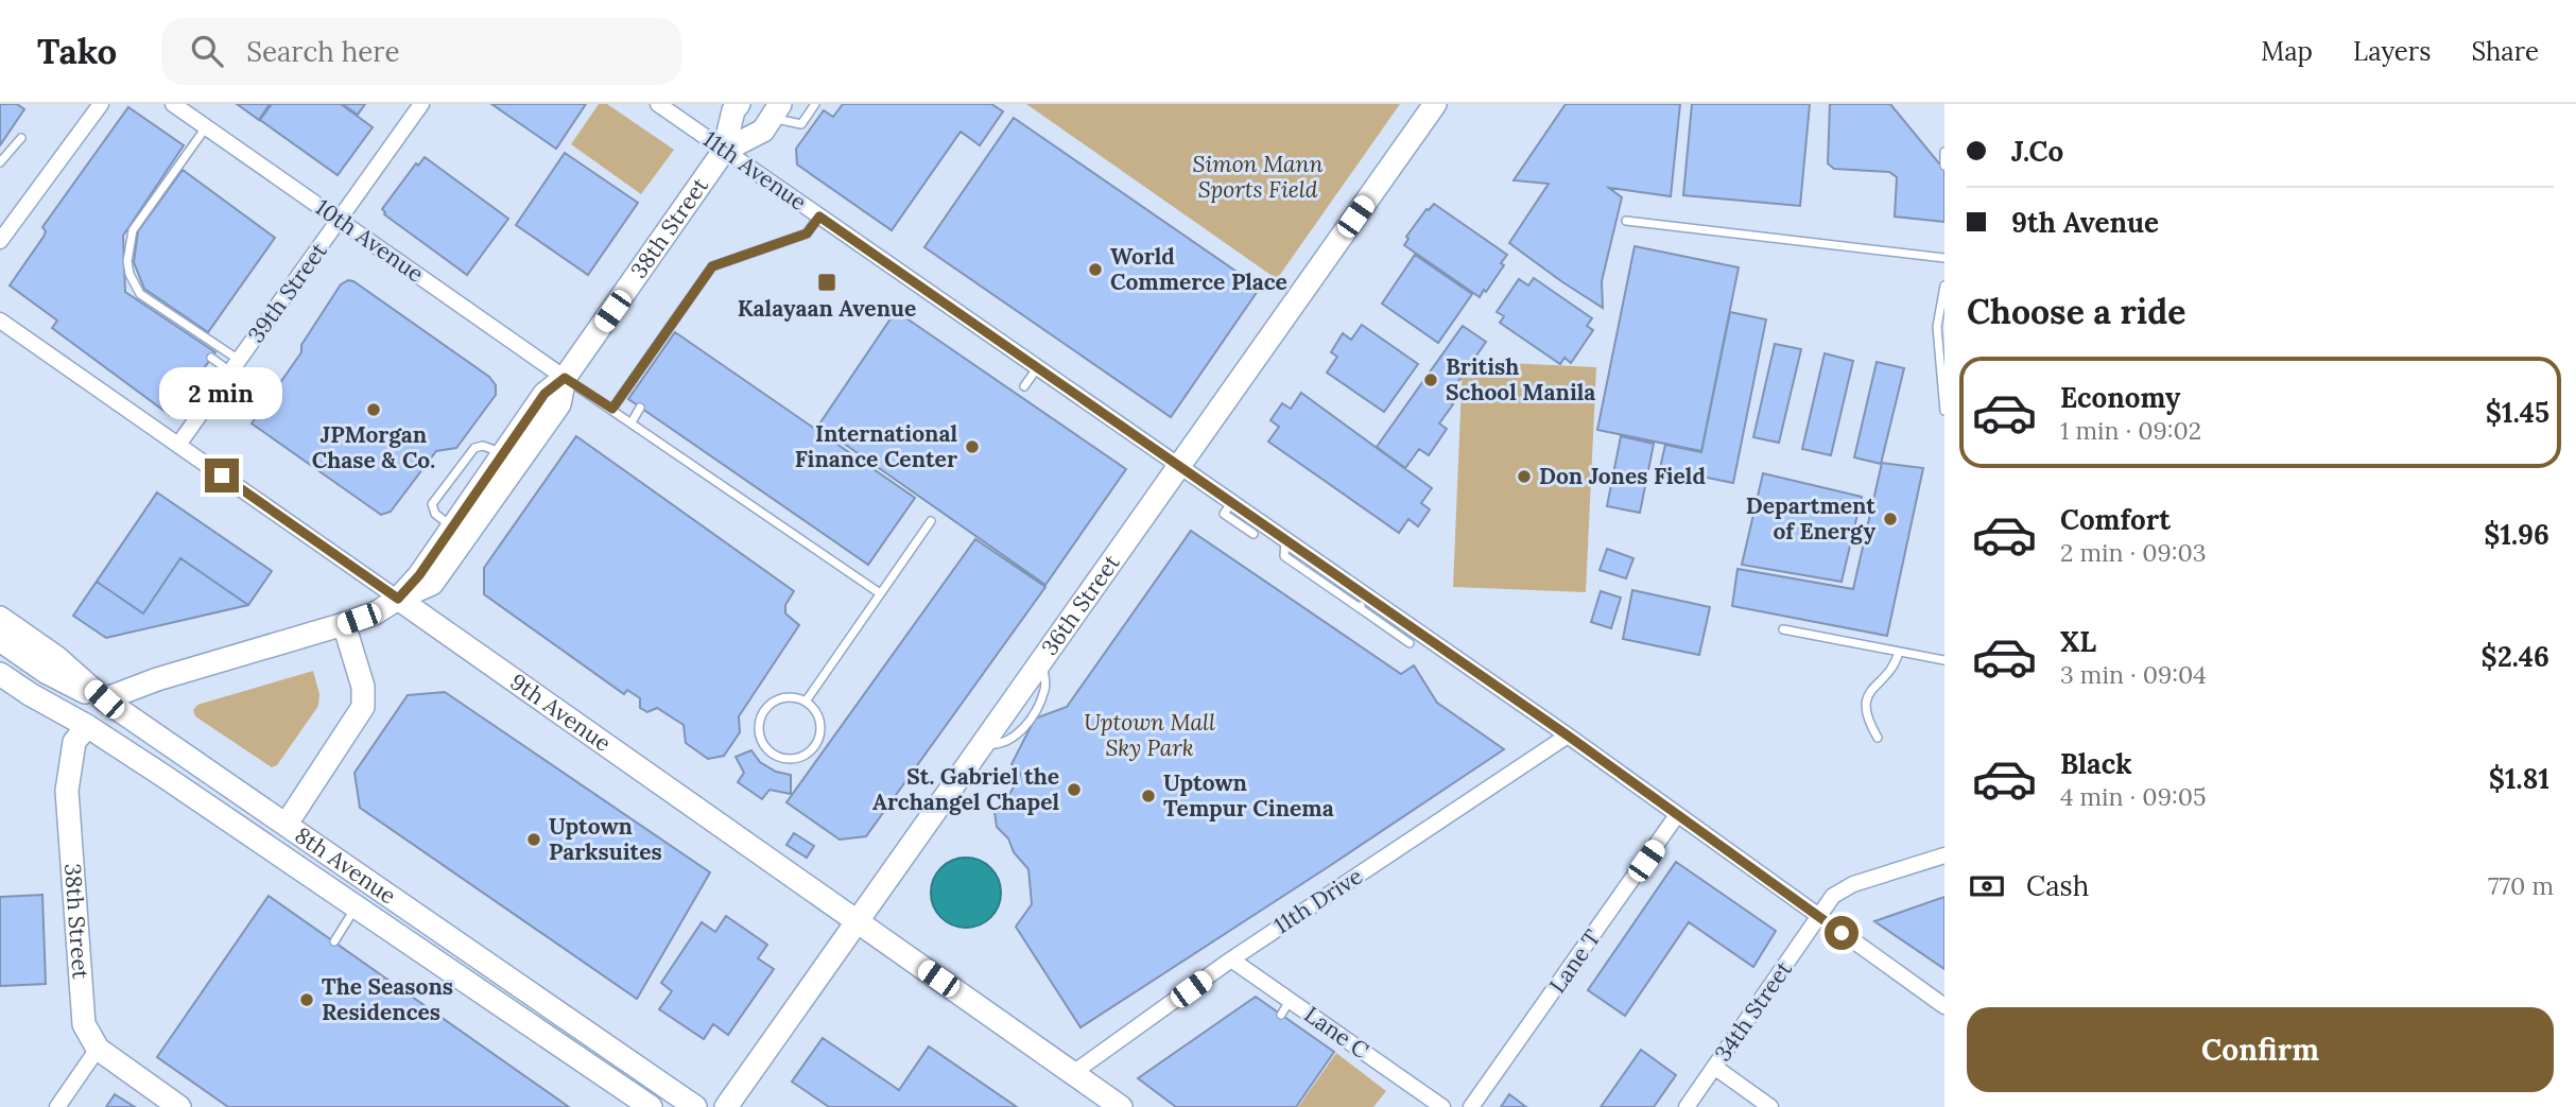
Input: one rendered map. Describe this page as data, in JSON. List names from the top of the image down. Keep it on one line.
{"streets":{"street":["11th Avenue","38th Street","10th Avenue","39th Street","36th Street","9th Avenue","8th Avenue","11th Drive","Lane T","34th Street","Lane C"]},"crossings":[["11th Avenue","38th Street"],["11th Avenue","36th Street"],["11th Avenue","11th Drive"],["11th Avenue","Lane T"],["11th Avenue","34th Street"],["38th Street","10th Avenue"],["38th Street","9th Avenue"],["38th Street","8th Avenue"],["10th Avenue","39th Street"],["39th Street","9th Avenue"],["36th Street","9th Avenue"],["9th Avenue","11th Drive"],["11th Drive","Lane C"]],"parks":["Simon Mann Sports Field","Uptown Mall Sky Park"],"places":{"other":["World Commerce Place","British School Manila","JPMorgan Chase & Co.","International Finance Center","Don Jones Field","Department of Energy","St. Gabriel the Archangel Chapel","Uptown Tempur Cinema","Uptown Parksuites","The Seasons Residences"],"transit":["Kalayaan Avenue"]},"page":{"header":"Tako","search":"Search here","nav":["Map","Layers","Share"],"banner":["J.Co","9th Avenue"],"heading":"Choose a ride","list":[{"name":"Economy","note":"1 min · 09:02","value":"$1.45"},{"name":"Comfort","note":"2 min · 09:03","value":"$1.96"},{"name":"XL","note":"3 min · 09:04","value":"$2.46"},{"name":"Black","note":"4 min · 09:05","value":"$1.81"}],"bubble":"2 min","pay":["Cash","770 m"],"buttons":"Confirm"}}
